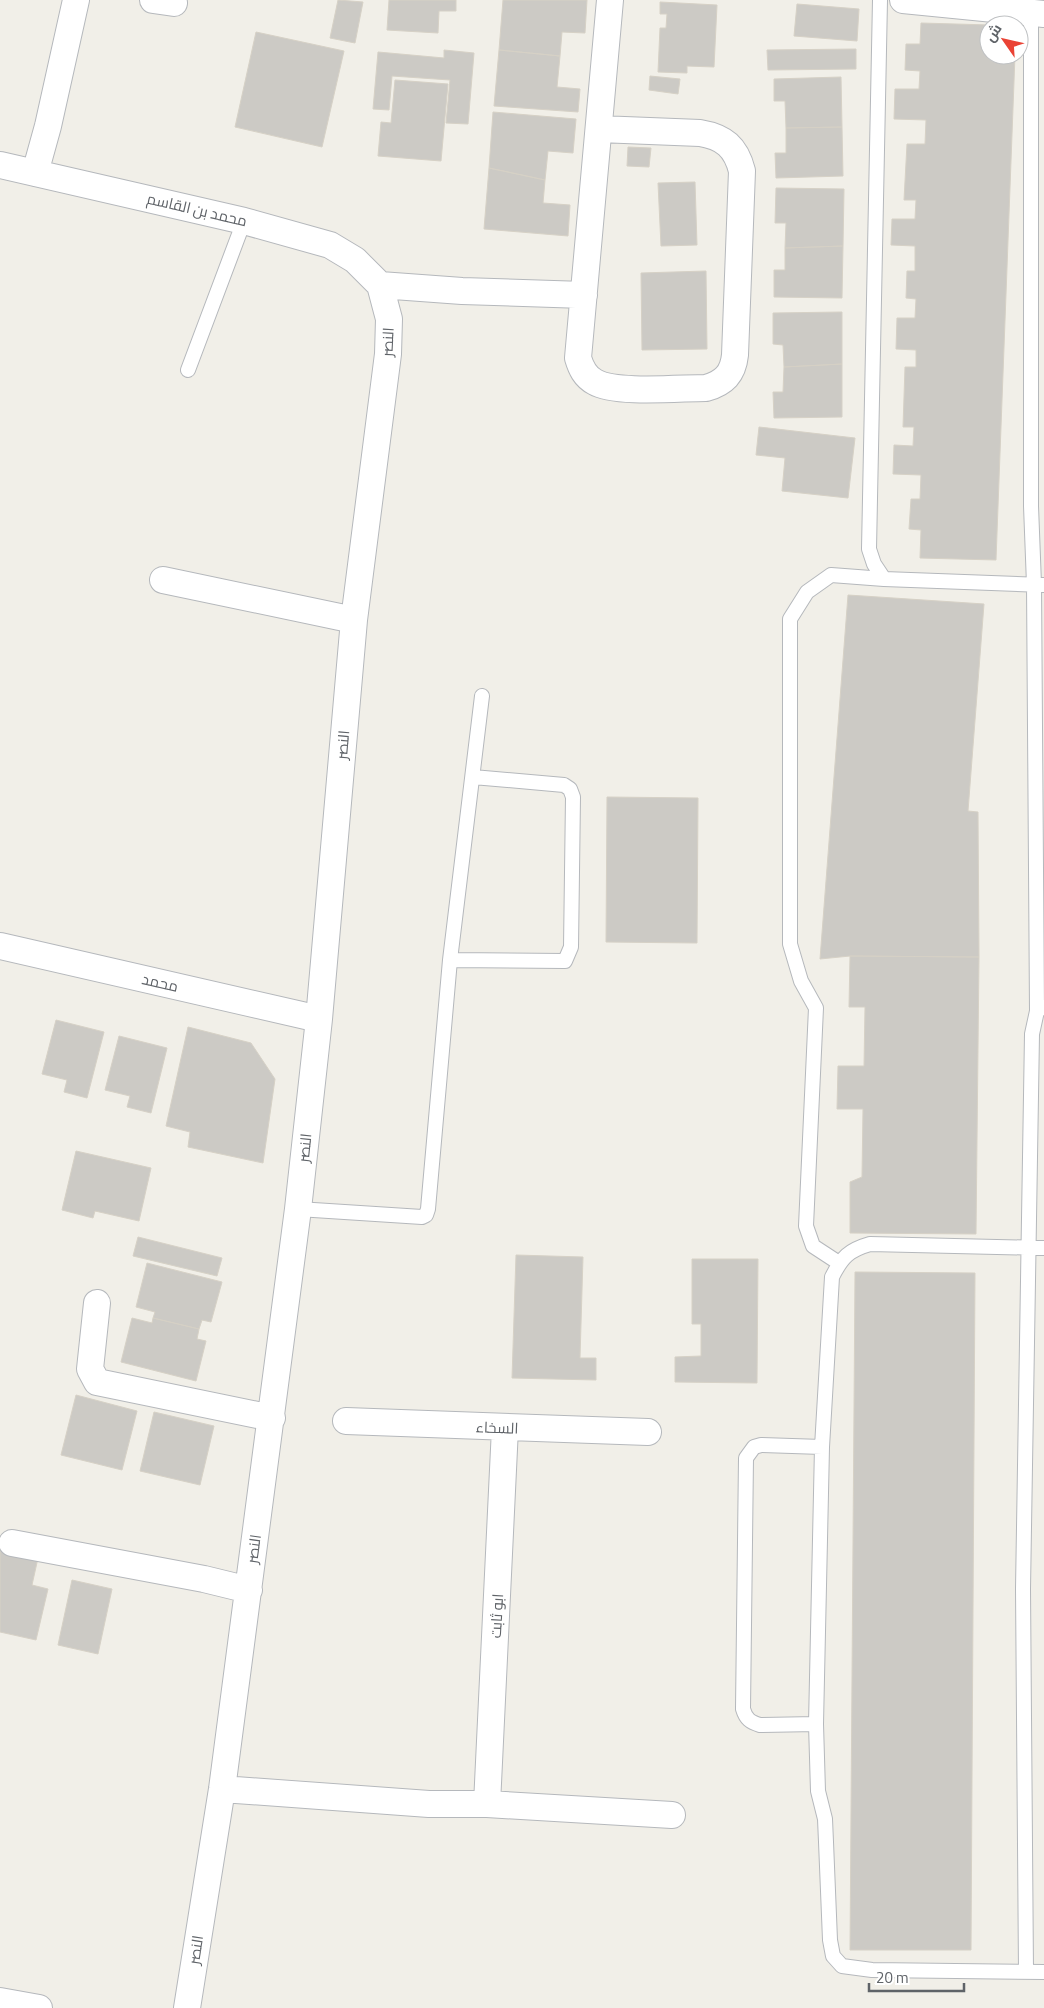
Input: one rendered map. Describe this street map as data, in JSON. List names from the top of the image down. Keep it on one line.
{"streets":{"street":["محمد بن القاسم","النصر","محمد","السخاء","ابو ثابت"]},"crossings":[["محمد بن القاسم","النصر"],["النصر","محمد"],["السخاء","ابو ثابت"]],"scale_bar":"20 m","north":"top left"}
